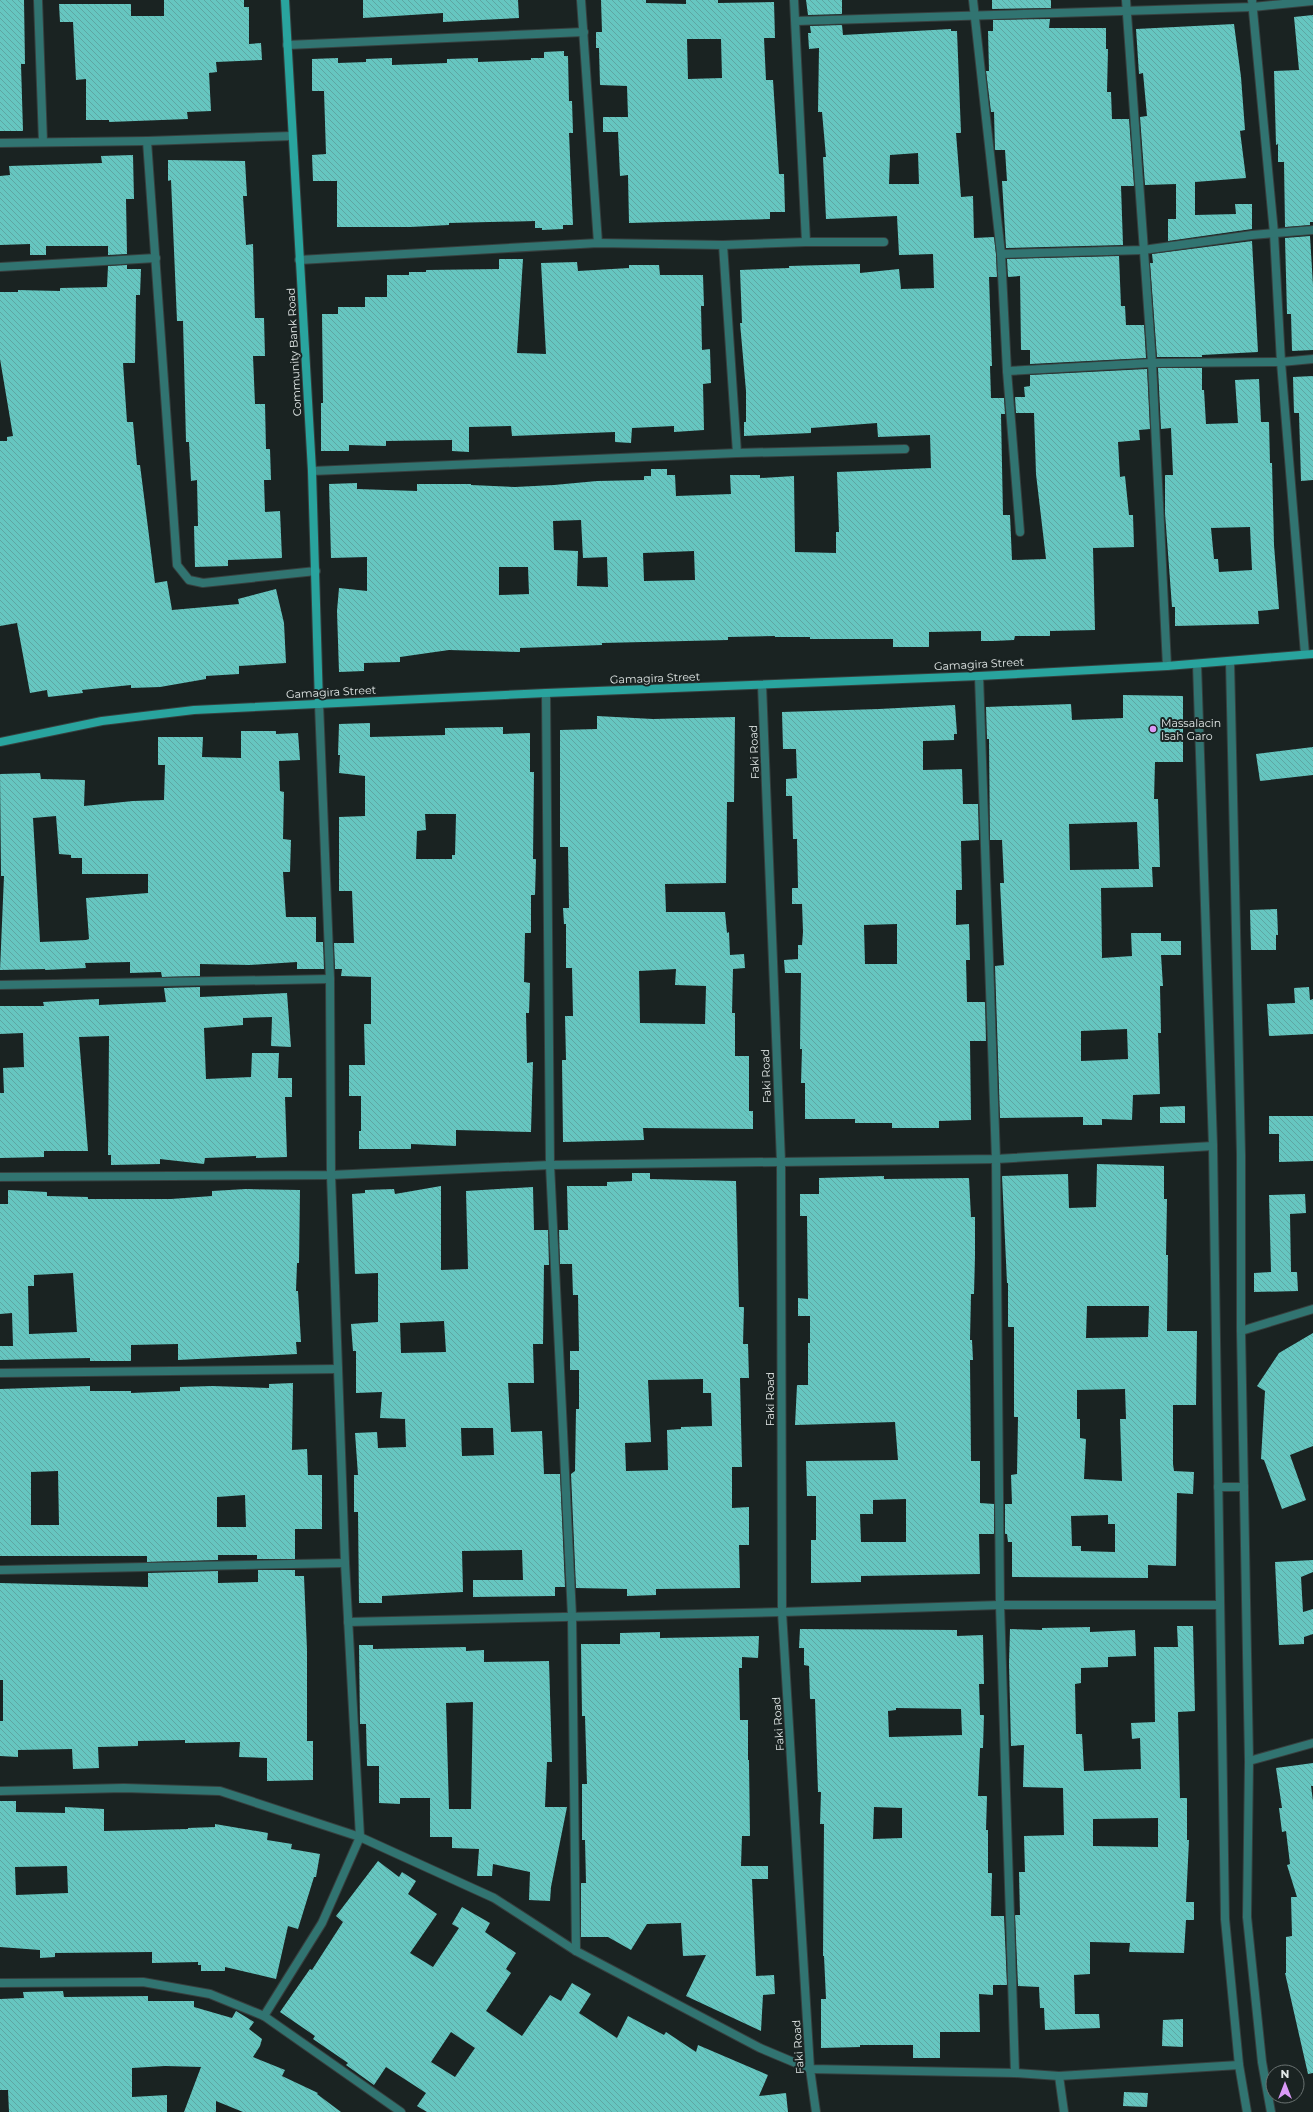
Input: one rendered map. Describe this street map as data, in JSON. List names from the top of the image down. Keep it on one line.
{"streets":{"street":["Community Bank Road","Gamagira Street","Faki Road"]},"crossings":[["Community Bank Road","Gamagira Street"],["Gamagira Street","Faki Road"]],"places":["Massalacin Isah Garo"],"north":"top"}
